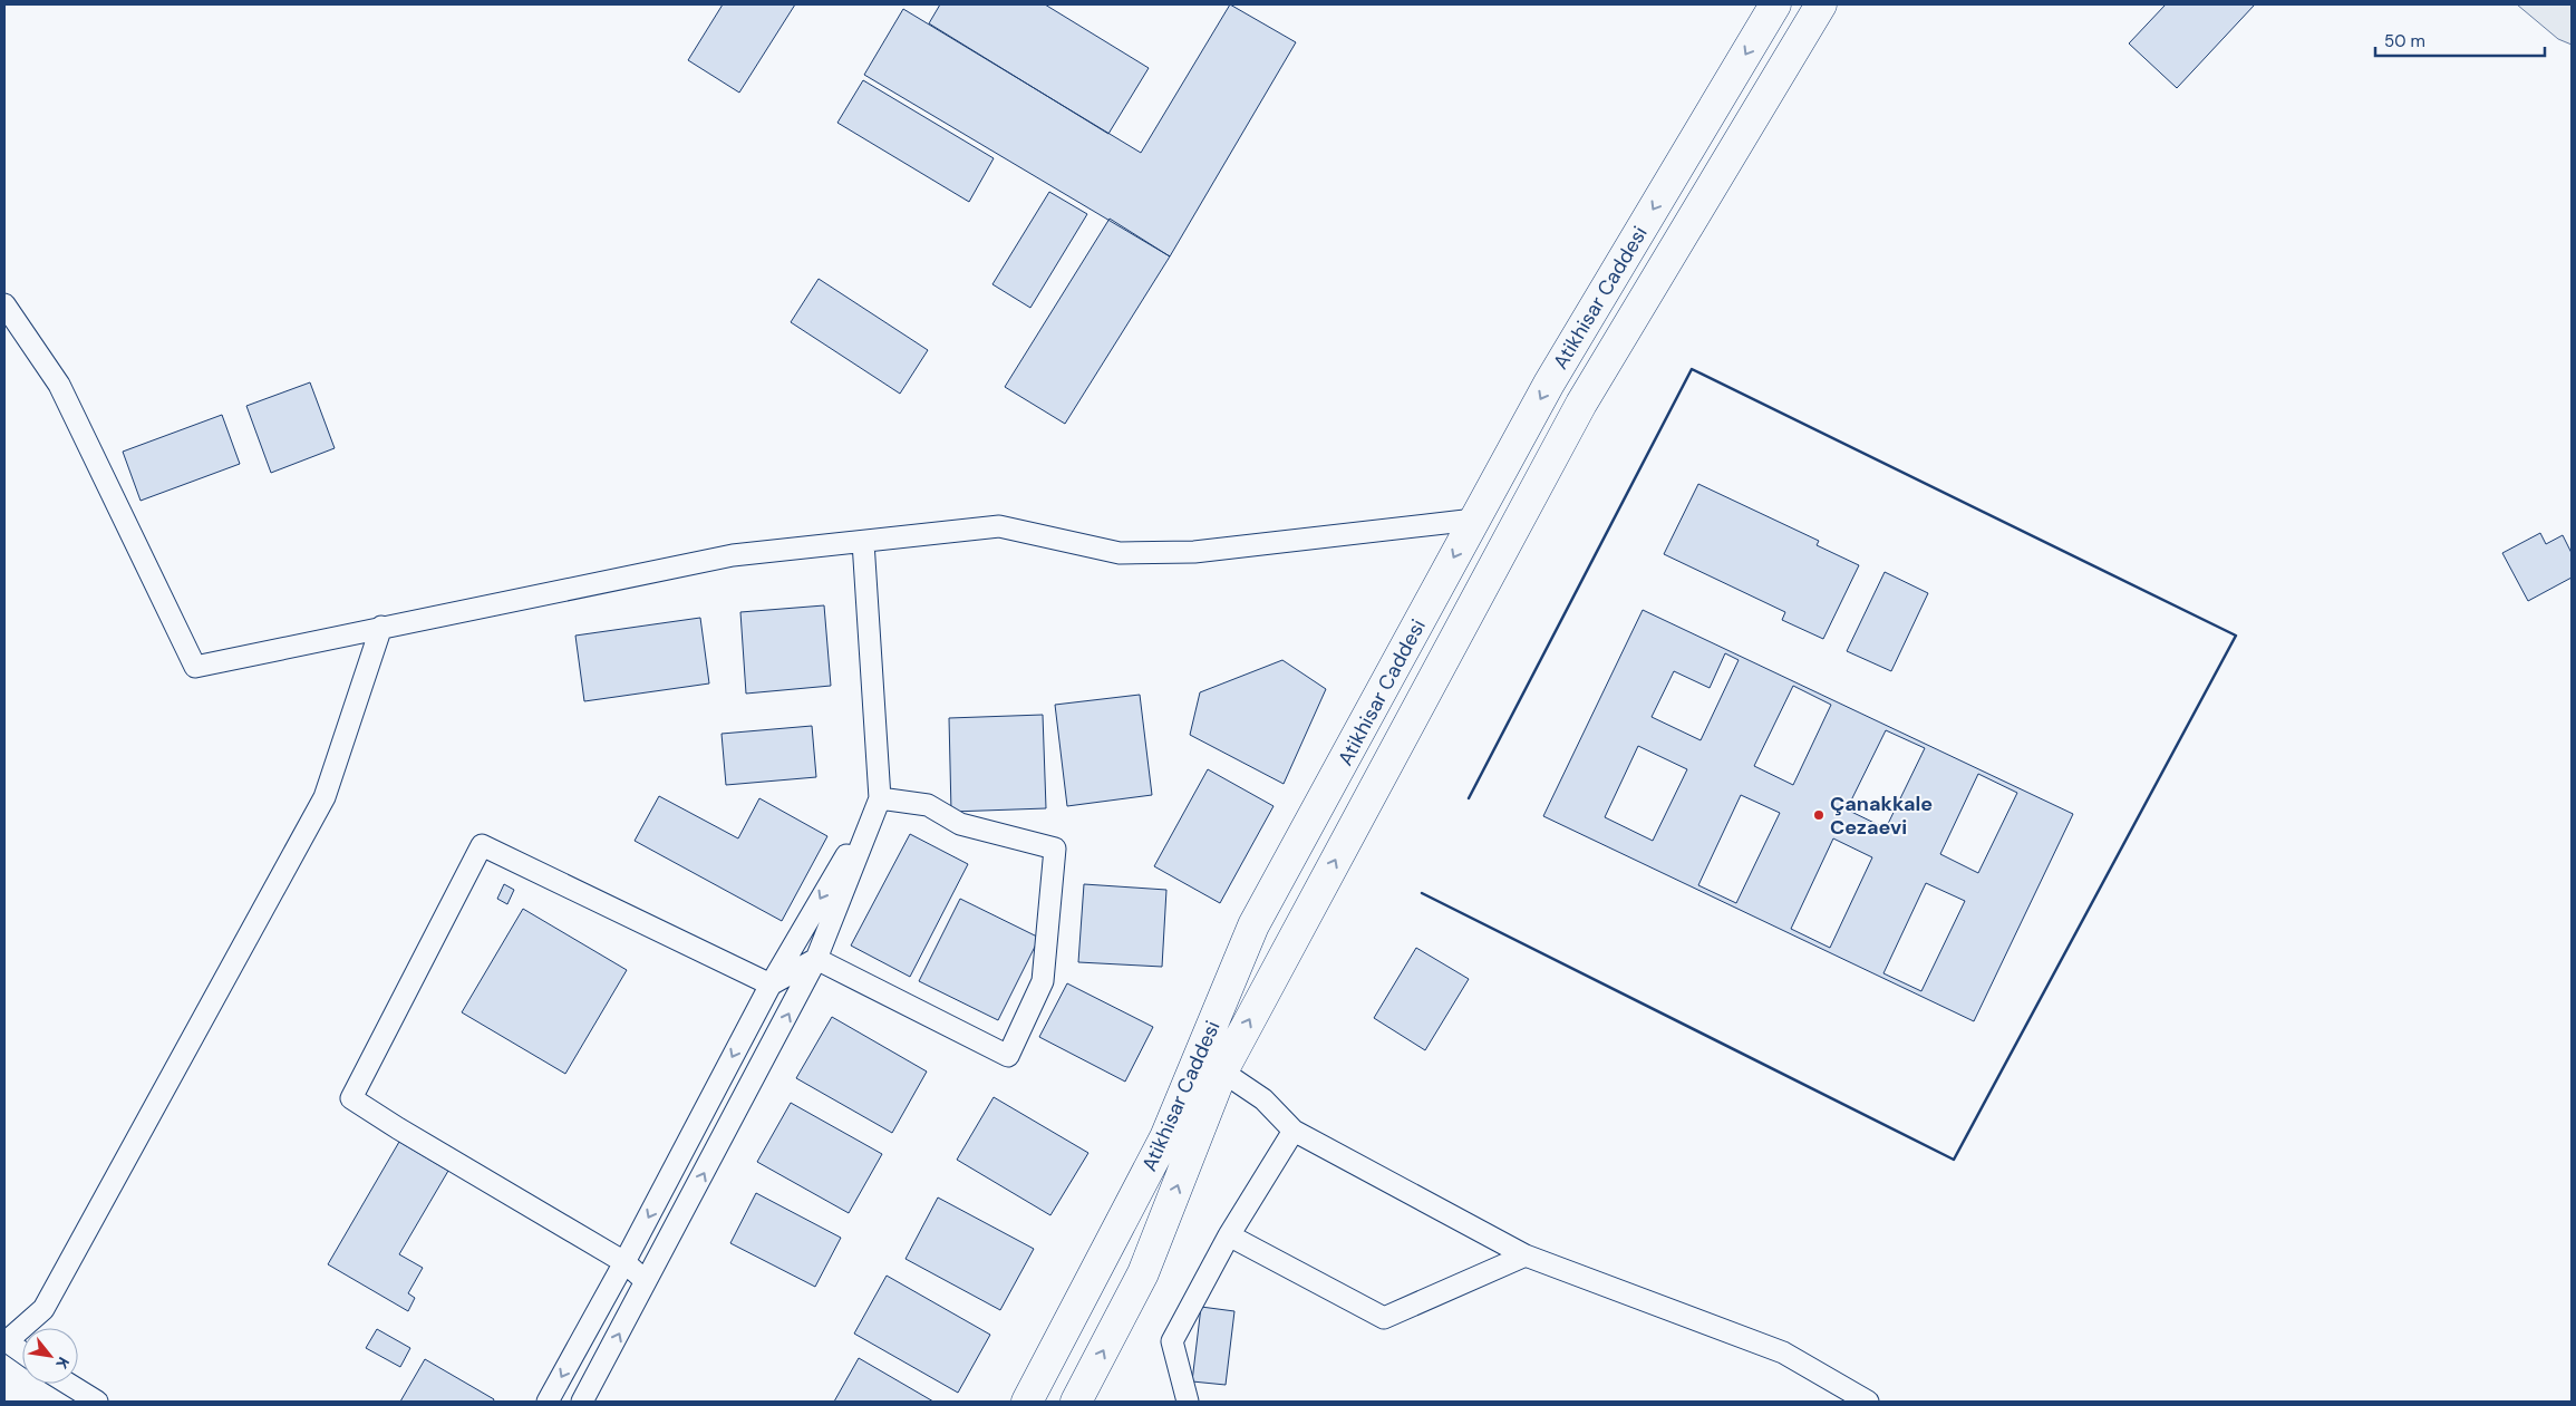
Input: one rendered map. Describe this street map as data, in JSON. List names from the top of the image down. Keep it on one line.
{"streets":{"highway":["Atikhisar Caddesi"]},"places":["Çanakkale Cezaevi"],"scale_bar":"50 m","north":"bottom right"}
